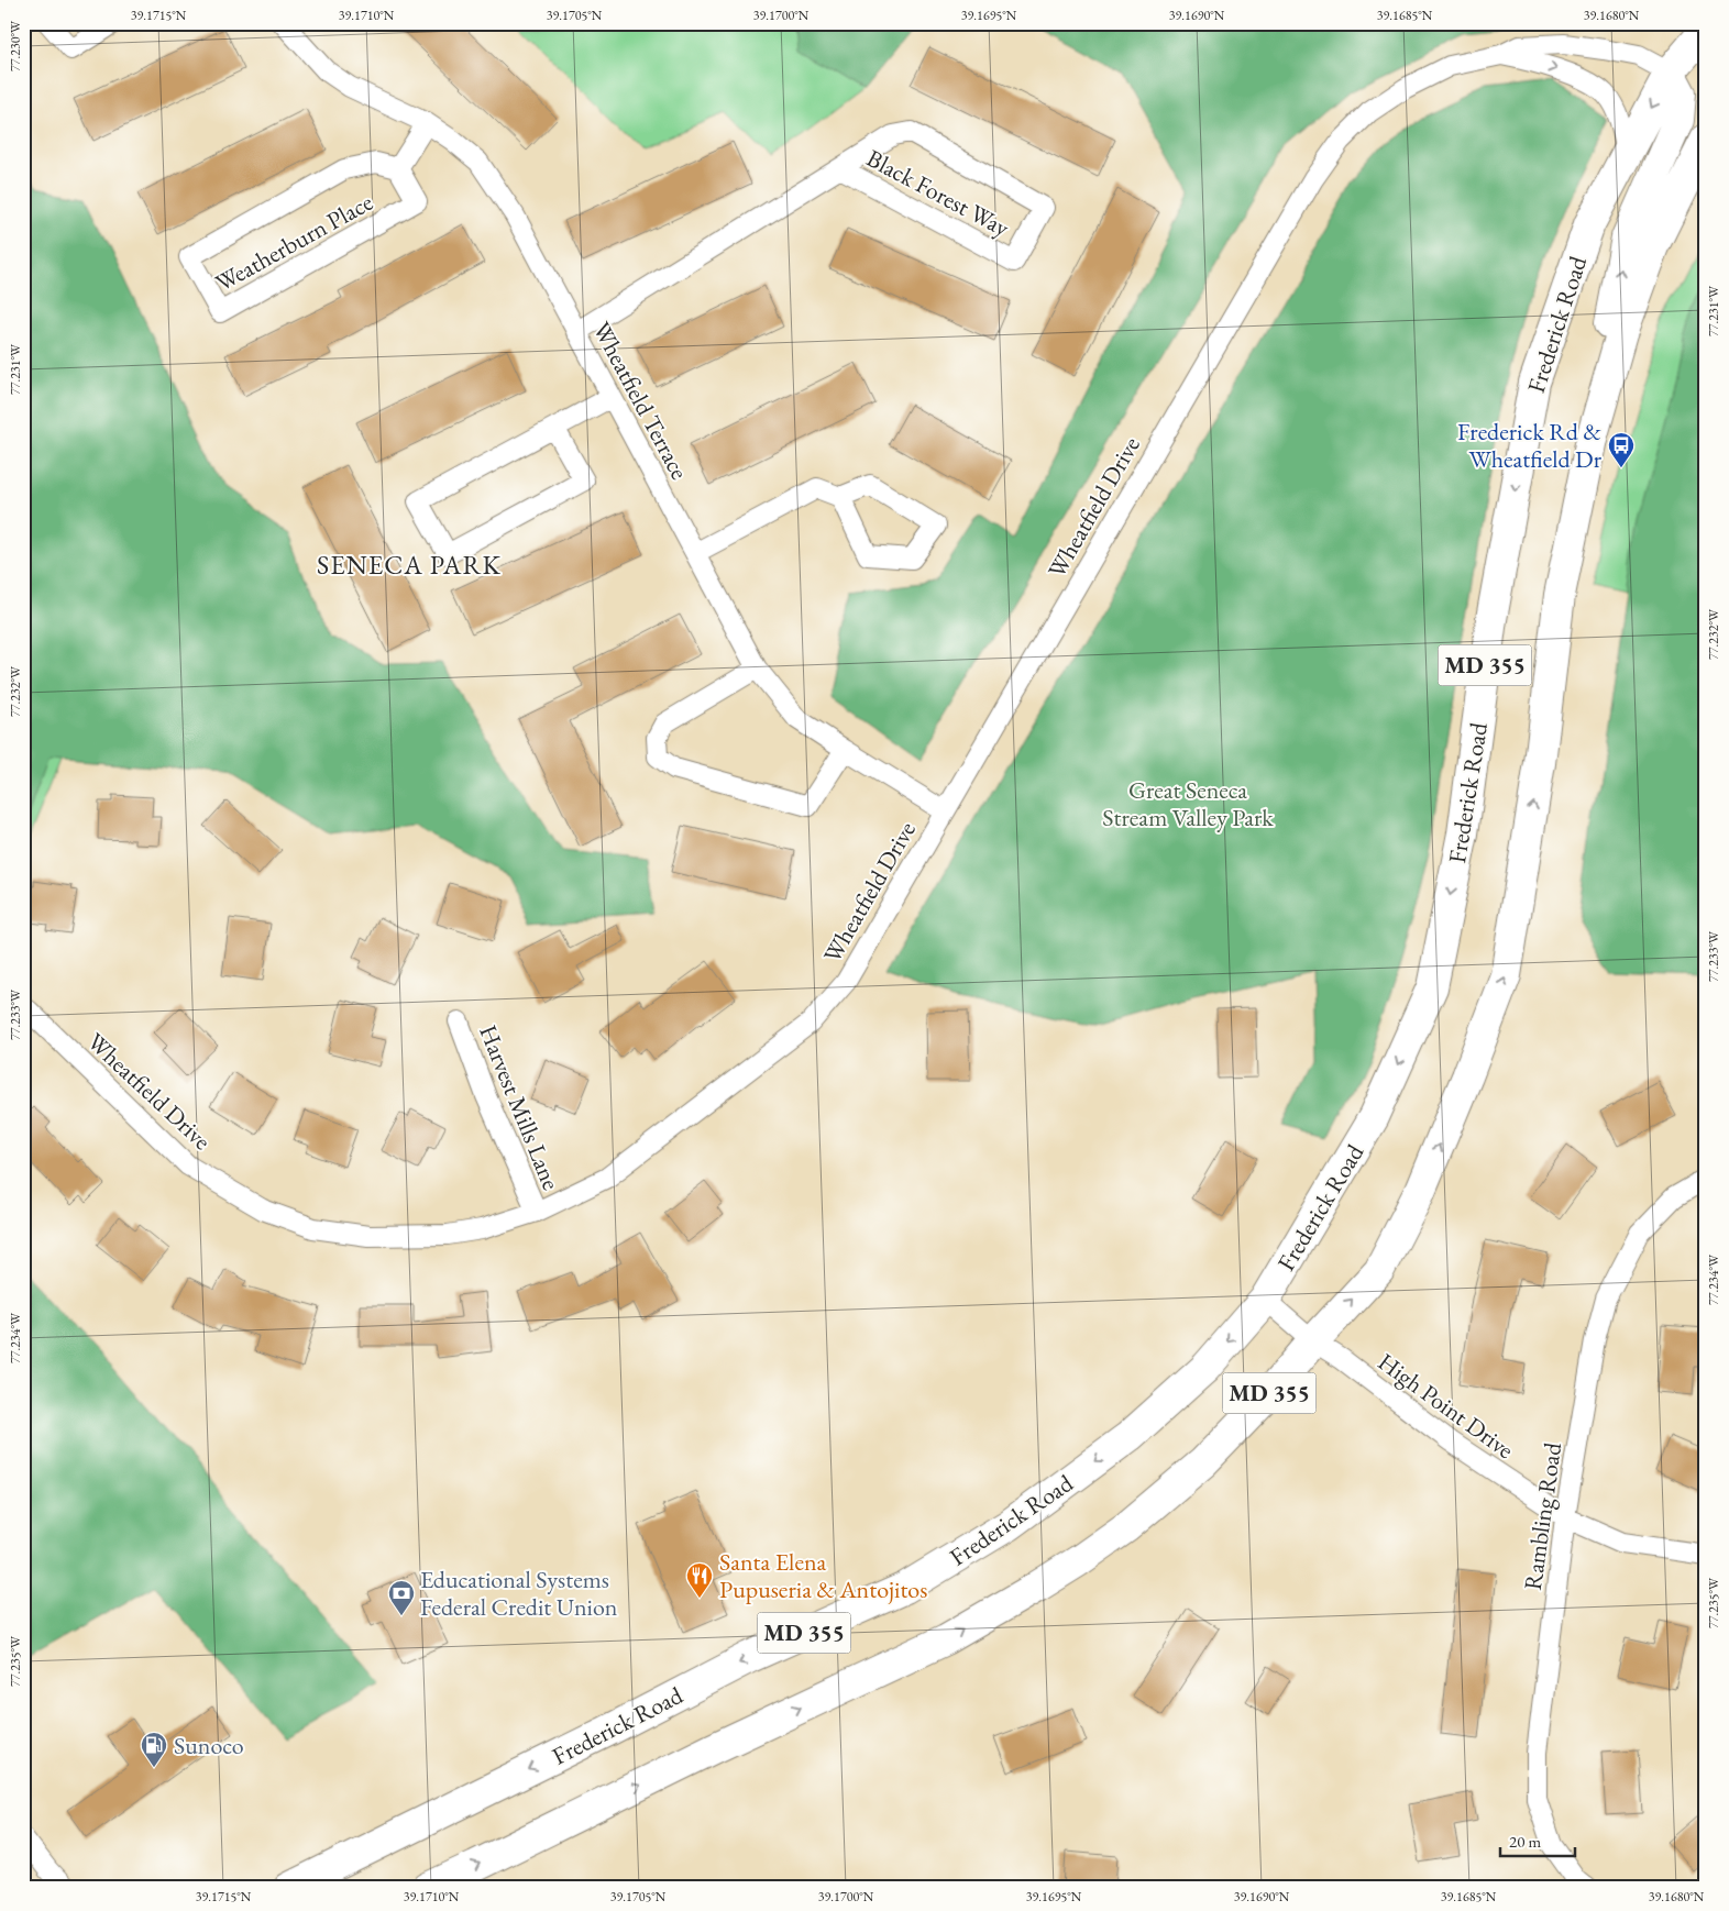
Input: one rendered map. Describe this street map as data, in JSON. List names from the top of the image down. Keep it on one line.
{"streets":{"main road":["Frederick Road","MD 355"],"street":["Black Forest Way","Weatherburn Place","Wheatfield Terrace","Wheatfield Drive","Harvest Mills Lane","High Point Drive","Rambling Road"]},"crossings":[["Black Forest Way","Wheatfield Terrace"],["Frederick Road","Wheatfield Drive"],["Frederick Road","High Point Drive"],["Wheatfield Terrace","Wheatfield Drive"],["Wheatfield Drive","Harvest Mills Lane"],["MD 355","High Point Drive"],["High Point Drive","Rambling Road"]],"districts":["SENECA PARK"],"parks":["Great Seneca Stream Valley Park"],"places":{"bus stop":["Frederick Rd & Wheatfield Dr"],"restaurant":["Santa Elena Pupuseria & Antojitos"],"bank":["Educational Systems Federal Credit Union"],"fuel station":["Sunoco"]},"scale_bar":"20 m","coordinates":["39.1715°N","39.1710°N","39.1705°N","39.1700°N","39.1695°N","39.1690°N","39.1685°N","39.1680°N","77.230°W","77.231°W","77.232°W","77.233°W","77.234°W","77.235°W"]}
